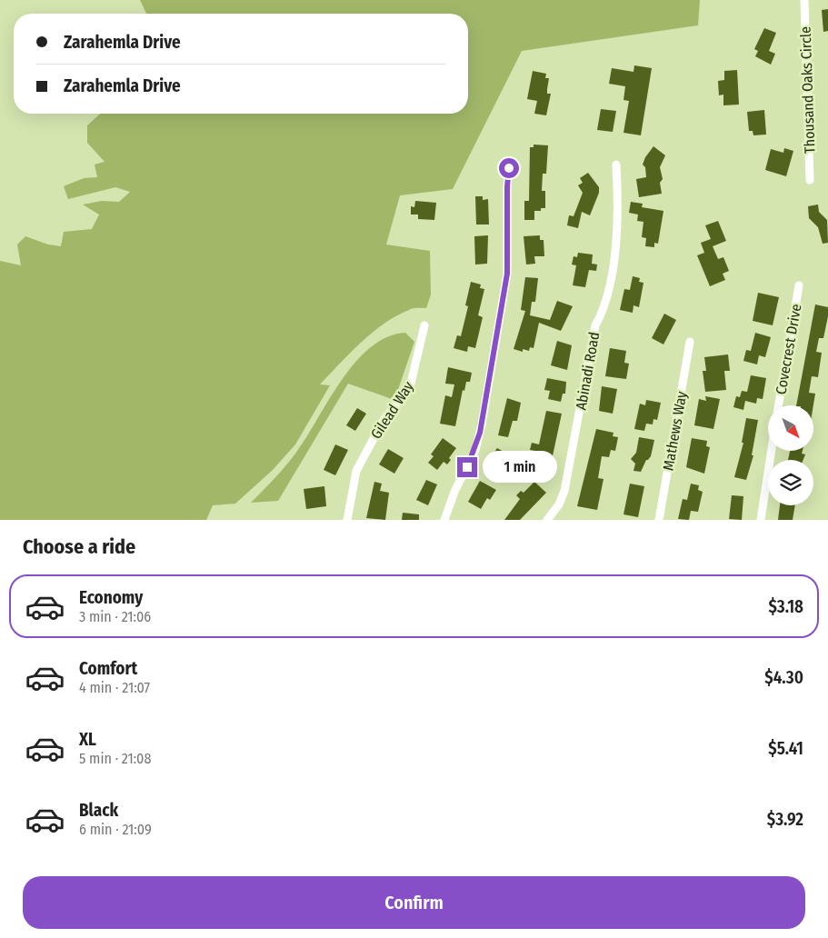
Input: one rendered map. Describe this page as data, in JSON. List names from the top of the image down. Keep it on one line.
{"streets":{"street":["Thousand Oaks Circle","Covecrest Drive","Abinadi Road","Gilead Way","Mathews Way"]},"north":"bottom right","page":{"banner":["Zarahemla Drive","Zarahemla Drive"],"bubble":"1 min","heading":"Choose a ride","list":[{"name":"Economy","note":"3 min · 21:06","value":"$3.18"},{"name":"Comfort","note":"4 min · 21:07","value":"$4.30"},{"name":"XL","note":"5 min · 21:08","value":"$5.41"},{"name":"Black","note":"6 min · 21:09","value":"$3.92"}],"buttons":"Confirm"}}
